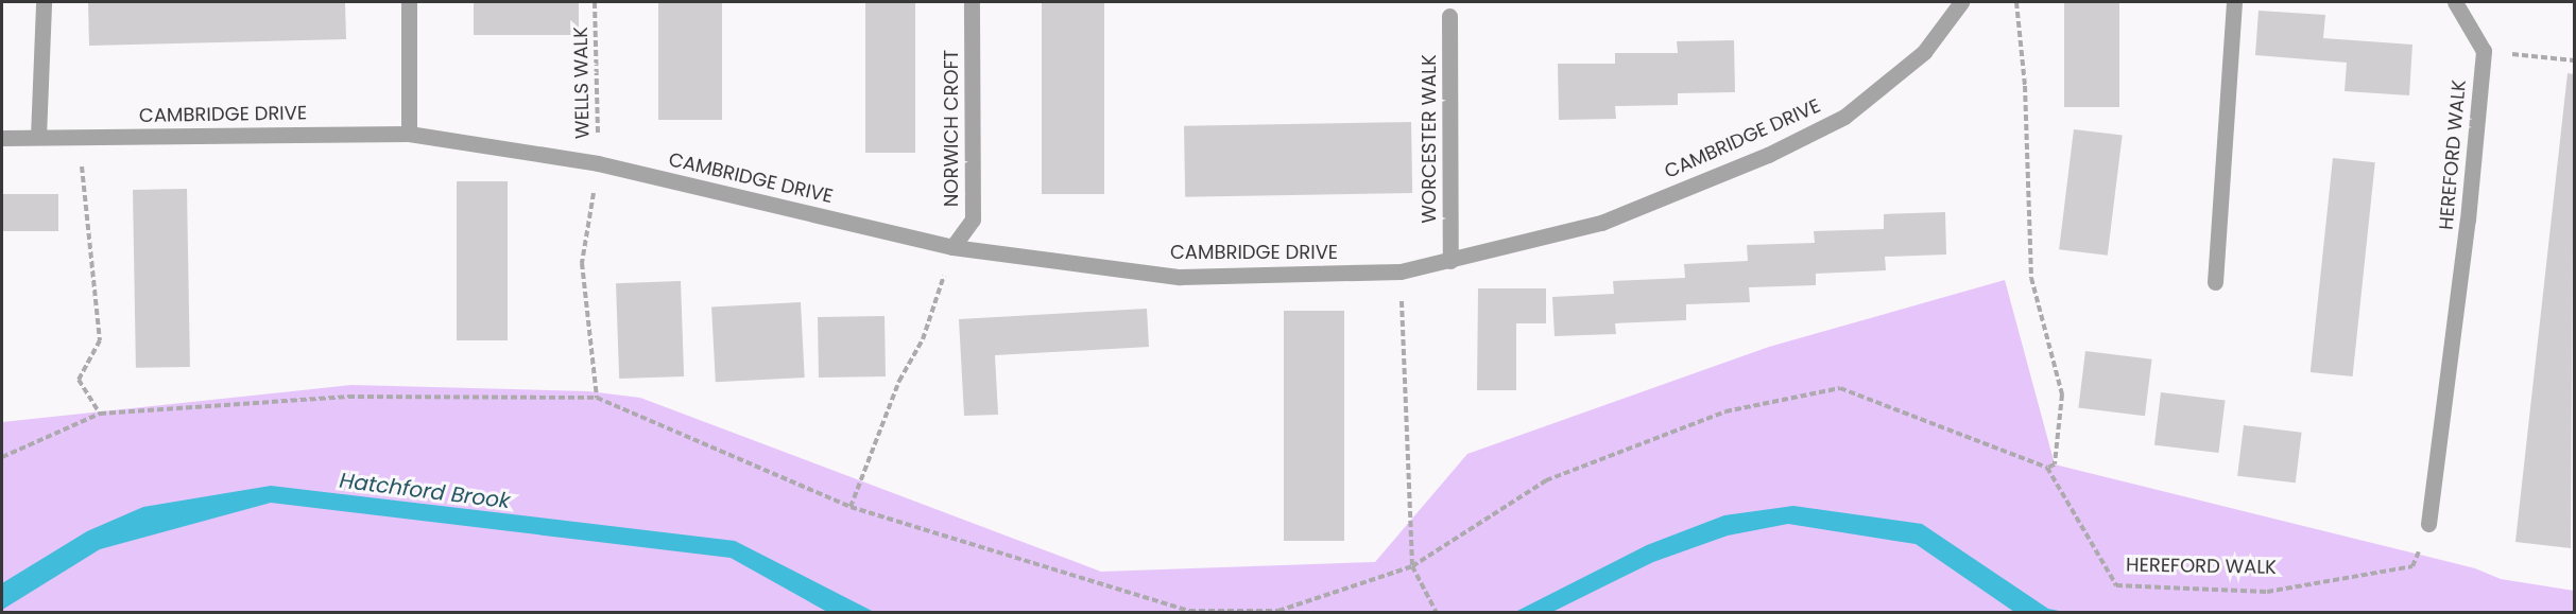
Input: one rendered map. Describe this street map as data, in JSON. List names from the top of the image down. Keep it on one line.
{"streets":{"street":["CAMBRIDGE DRIVE","NORWICH CROFT","WORCESTER WALK","HEREFORD WALK"],"path":["WELLS WALK"]},"crossings":[["WELLS WALK","CAMBRIDGE DRIVE"],["CAMBRIDGE DRIVE","NORWICH CROFT"],["CAMBRIDGE DRIVE","WORCESTER WALK"]],"water":["Hatchford Brook"]}
